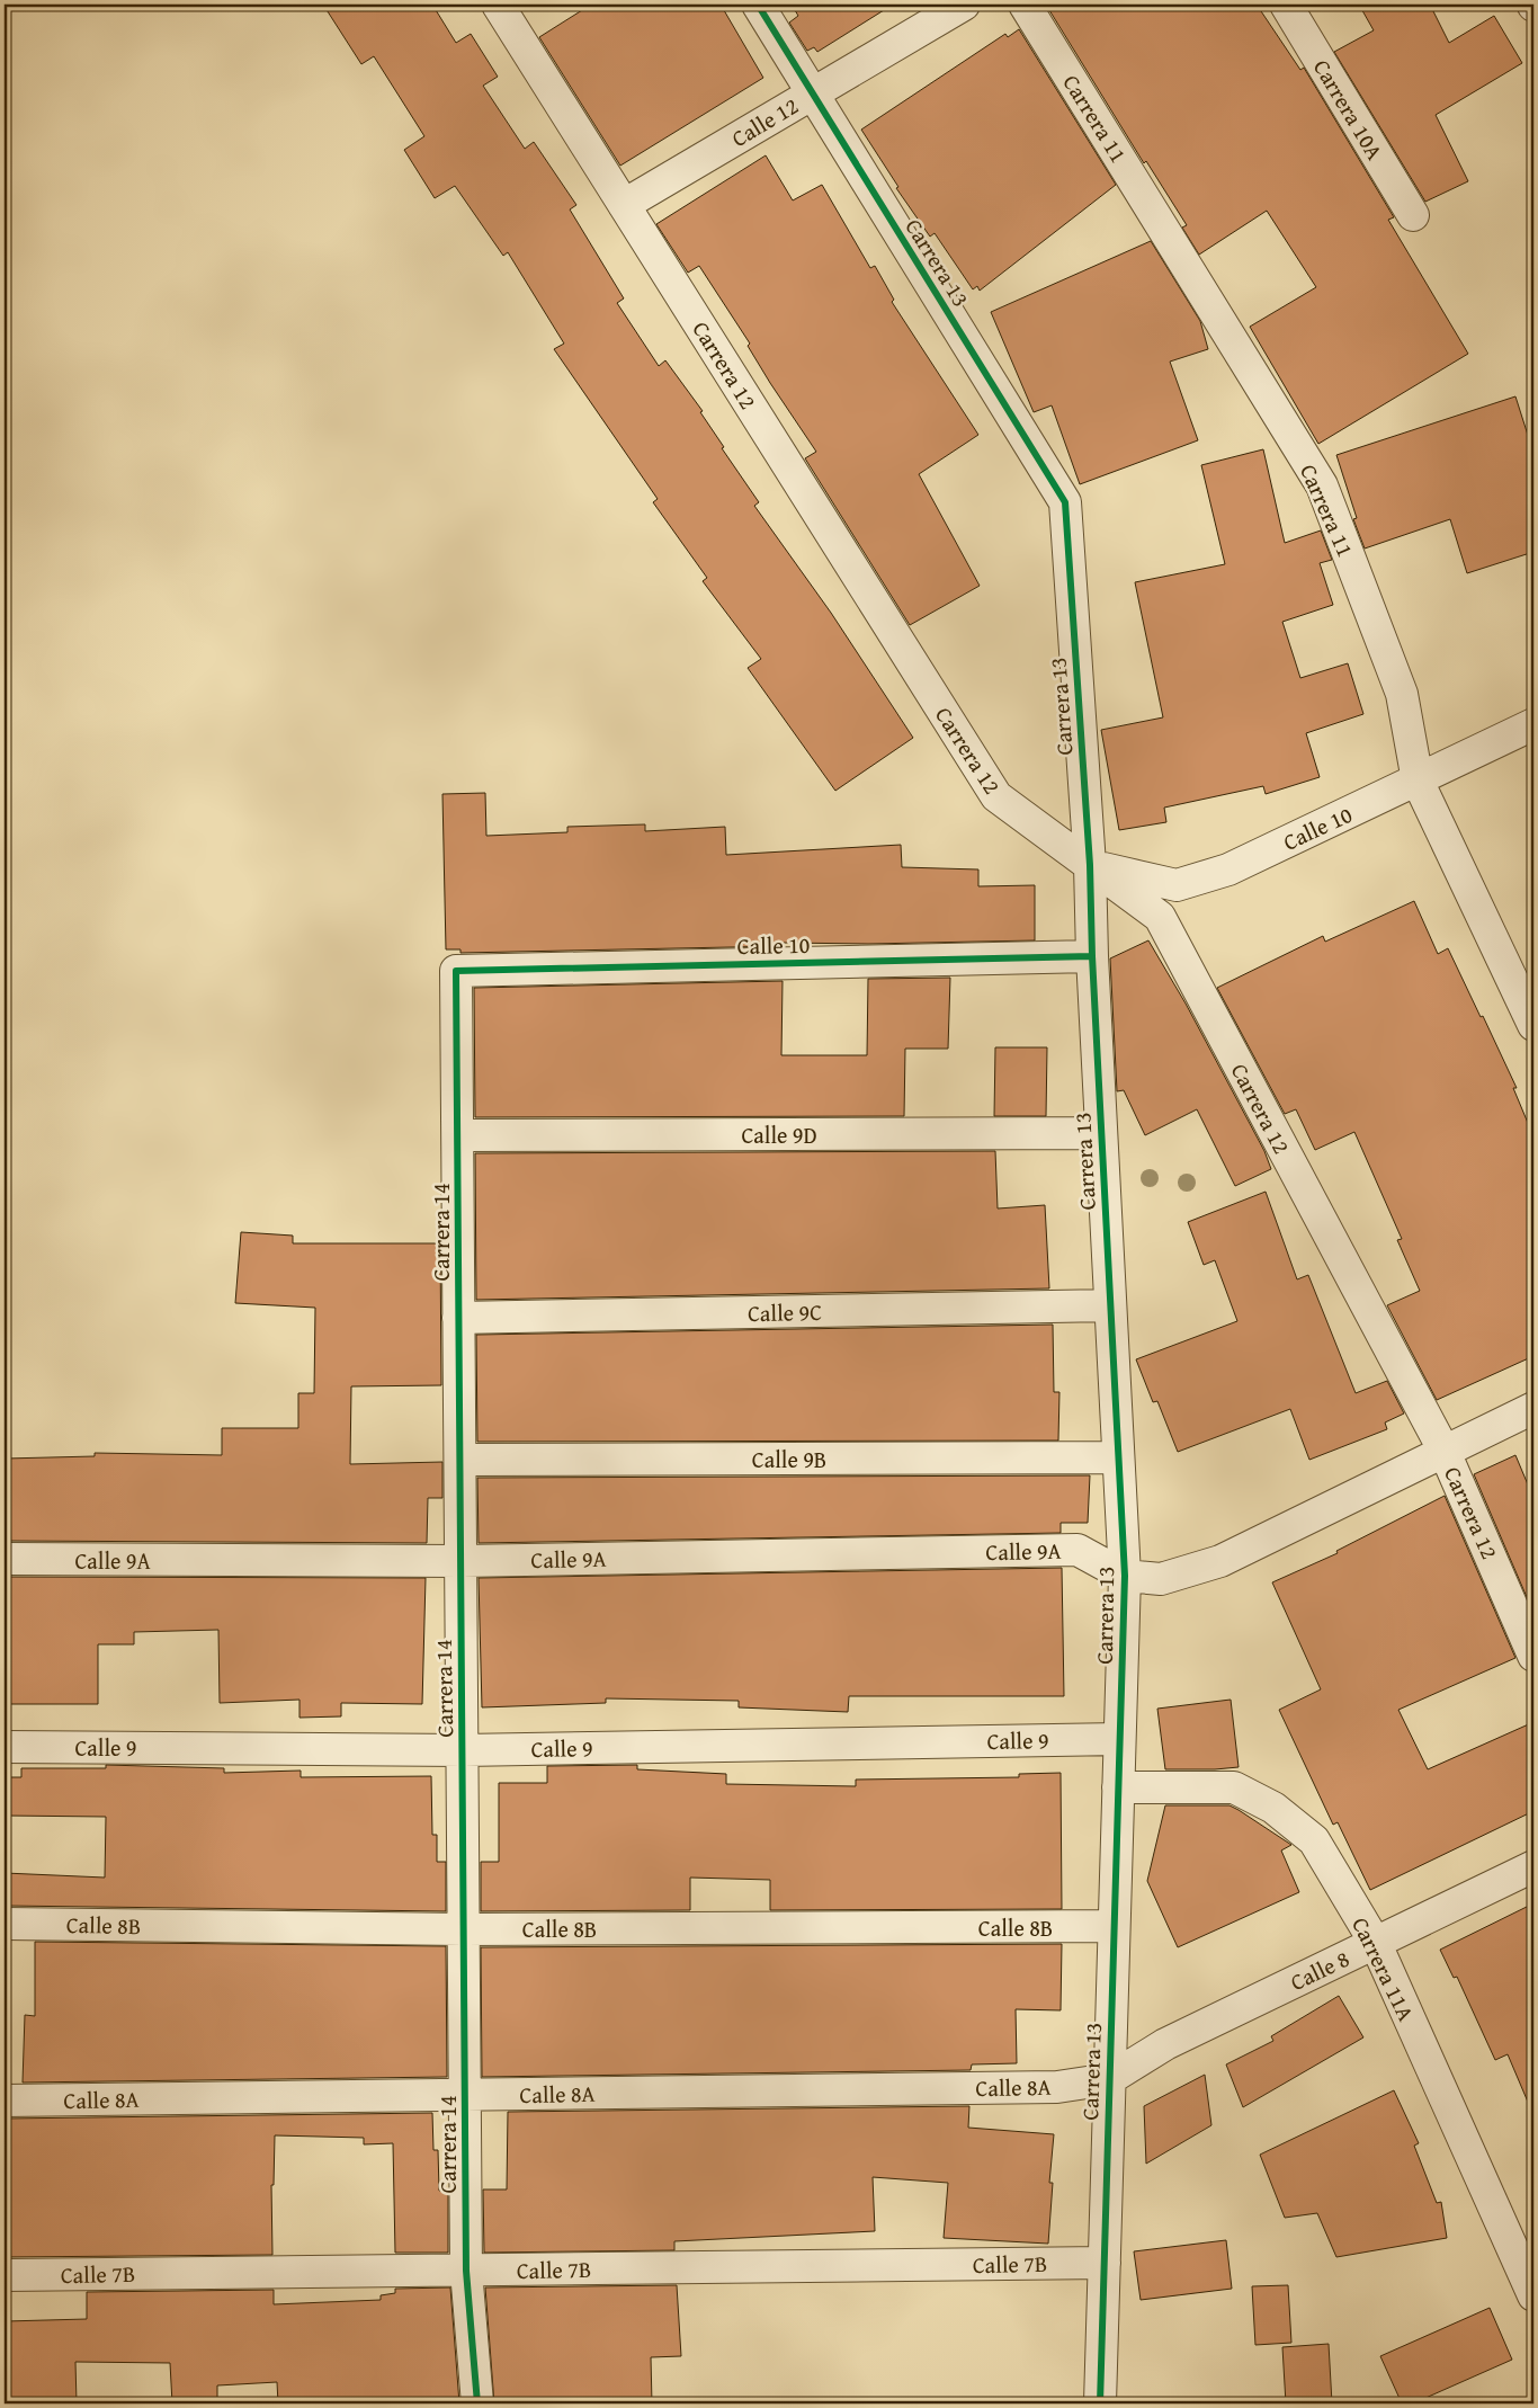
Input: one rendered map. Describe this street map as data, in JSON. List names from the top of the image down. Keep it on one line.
{"streets":{"street":["Carrera 10A","Carrera 11","Calle 12","Carrera 13","Carrera 12","Calle 10","Calle 9D","Carrera 14","Calle 9C","Calle 9B","Calle 9A","Calle 9","Calle 8B","Carrera 11A","Calle 8","Calle 8A","Calle 7B"]},"crossings":[["Carrera 11","Calle 10"],["Calle 12","Carrera 13"],["Calle 12","Carrera 12"],["Carrera 13","Carrera 12"],["Carrera 13","Calle 10"],["Carrera 13","Calle 9D"],["Carrera 13","Calle 9C"],["Carrera 13","Calle 9B"],["Carrera 13","Calle 9A"],["Carrera 13","Calle 9"],["Carrera 13","Calle 8B"],["Carrera 13","Carrera 11A"],["Carrera 13","Calle 8"],["Carrera 13","Calle 8A"],["Carrera 13","Calle 7B"],["Carrera 12","Calle 10"],["Calle 10","Carrera 14"],["Calle 9D","Carrera 14"],["Carrera 14","Calle 9C"],["Carrera 14","Calle 9B"],["Carrera 14","Calle 9A"],["Carrera 14","Calle 9"],["Carrera 14","Calle 8B"],["Carrera 14","Calle 8A"],["Carrera 14","Calle 7B"],["Carrera 11A","Calle 8"],["Calle 8","Calle 8A"]]}
